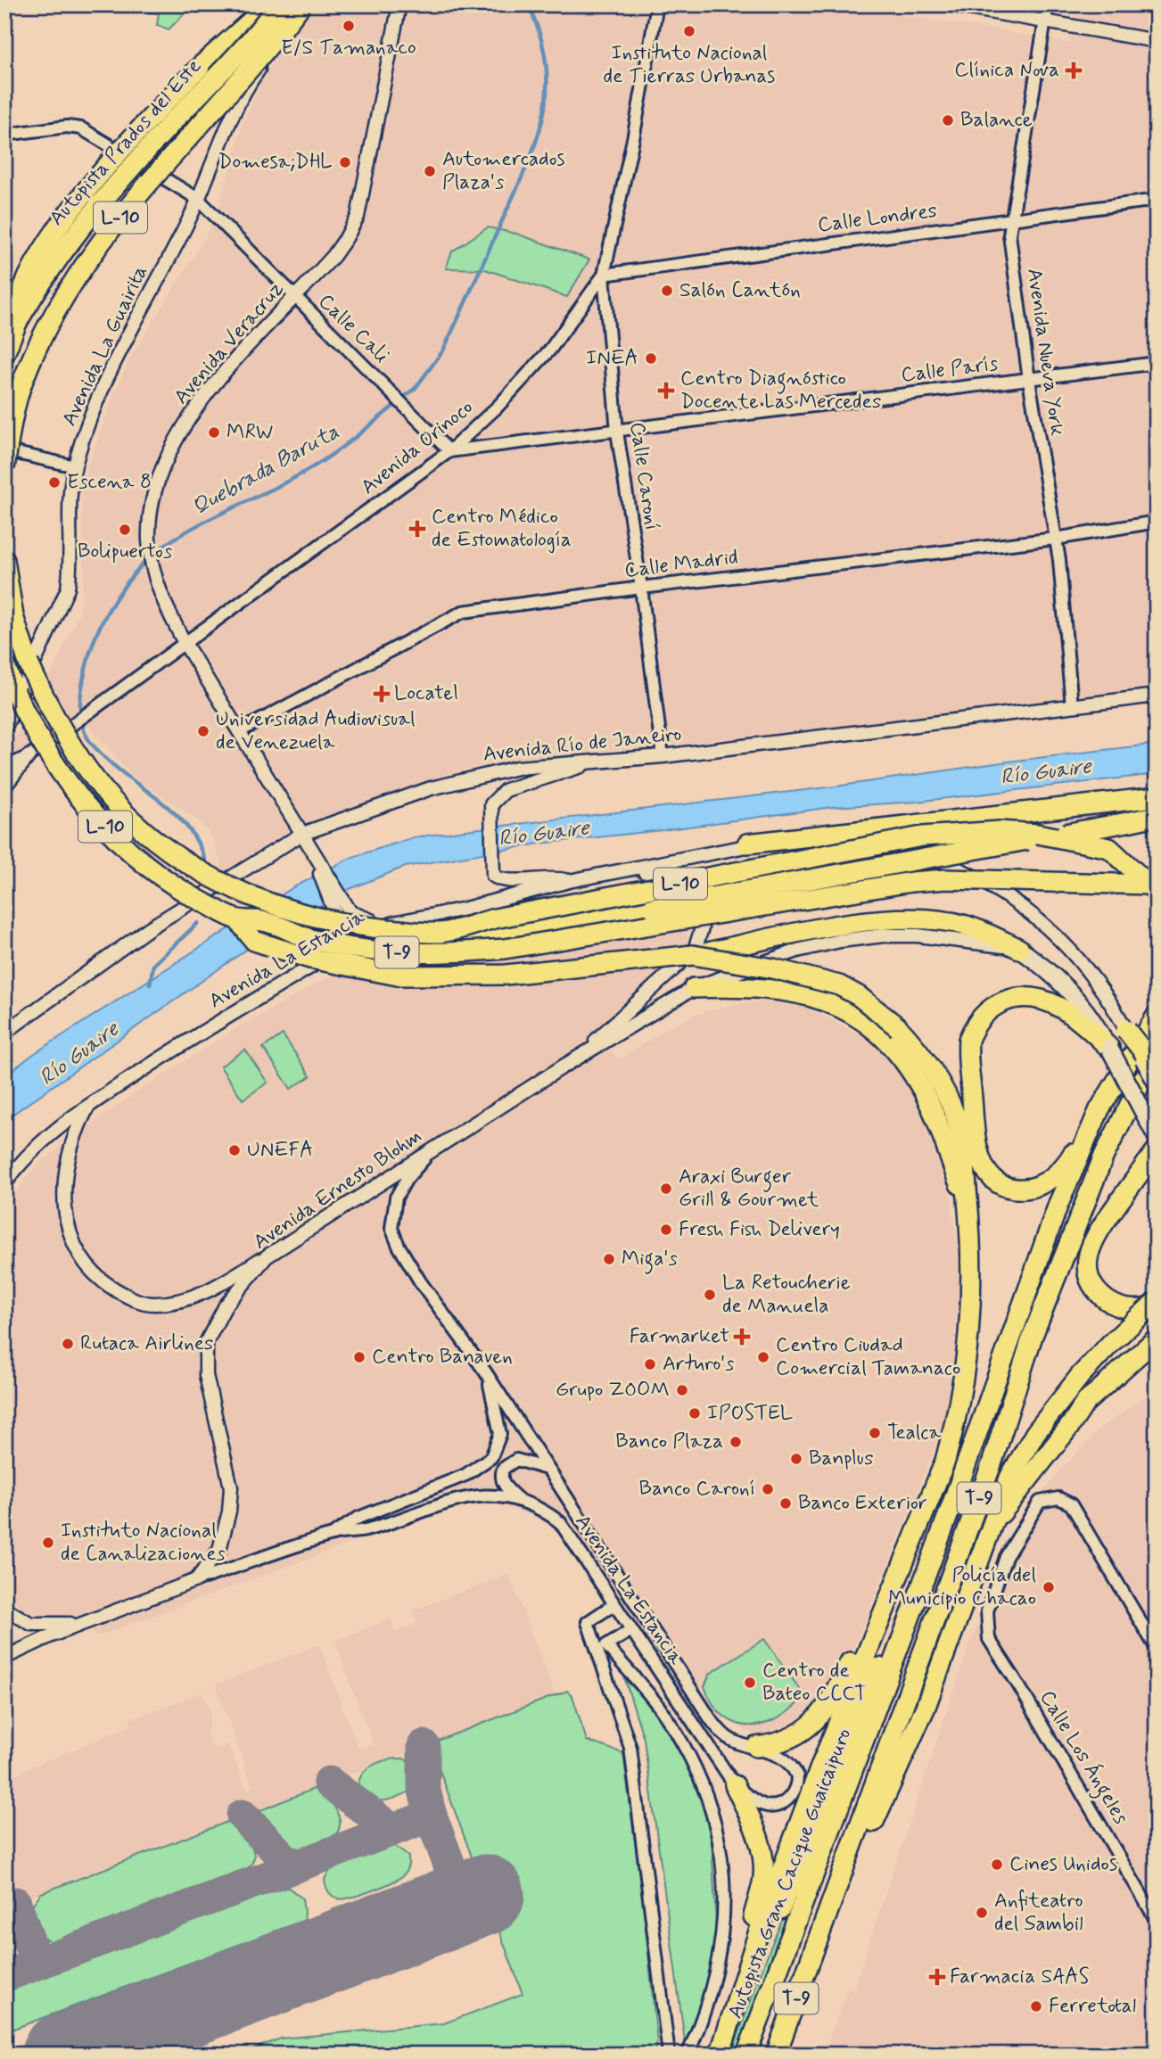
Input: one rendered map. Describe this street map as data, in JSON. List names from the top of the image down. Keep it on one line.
{"streets":{"highway":["Autopista Prados del Este","L-10","T-9","Autopista Gran Cacique Guaicaipuro"],"street":["Calle Londres","Calle Cali","Avenida Veracruz","Avenida La Guairita","Avenida Nueva York","Calle París","Avenida Orinoco","Calle Caroní","Calle Madrid","Avenida Río de Janeiro","Avenida La Estancia","Avenida Ernesto Blohm","Calle Los Ángeles"]},"crossings":[["Autopista Prados del Este","L-10"],["L-10","T-9"],["Calle Londres","Avenida Nueva York"],["Calle Londres","Avenida Orinoco"],["Calle Londres","Calle Caroní"],["Calle Cali","Avenida Veracruz"],["Calle Cali","Avenida La Guairita"],["Calle Cali","Calle París"],["Calle Cali","Avenida Orinoco"],["Avenida Veracruz","Avenida Orinoco"],["Avenida Veracruz","Calle Madrid"],["Avenida Veracruz","Avenida Río de Janeiro"],["Avenida Nueva York","Calle París"],["Avenida Nueva York","Calle Madrid"],["Avenida Nueva York","Avenida Río de Janeiro"],["Calle París","Avenida Orinoco"],["Calle París","Calle Caroní"],["Avenida Orinoco","Calle Caroní"],["Calle Caroní","Calle Madrid"],["Calle Caroní","Avenida Río de Janeiro"],["Avenida La Estancia","Avenida Ernesto Blohm"]],"water":["Quebrada Baruta","Río Guaire"],"places":{"other":["E/S Tamanaco","Instituto Nacional de Tierras Urbanas","Balance","Domesa;DHL","Automercados Plaza's","Salón Cantón","INEA","MRW","Escena 8","Bolipuertos","Universidad Audiovisual de Venezuela","UNEFA","Araxi Burger Grill & Gourmet","Fresh Fish Delivery","Miga's","La Retoucherie de Manuela","Rutaca Airlines","Centro Banaven","Centro Ciudad Comercial Tamanaco","Arturo's","Grupo ZOOM","IPOSTEL","Tealca","Banco Plaza","Banplus","Banco Caroní","Banco Exterior","Instituto Nacional de Canalizaciones","Policía del Municipio Chacao","Centro de Bateo CCCT","Cines Unidos","Anfiteatro del Sambil","Ferretotal"],"health":["Clínica Nova","Centro Diagnóstico Docente Las Mercedes","Centro Médico de Estomatología","Locatel","Farmarket","Farmacia SAAS"]}}
